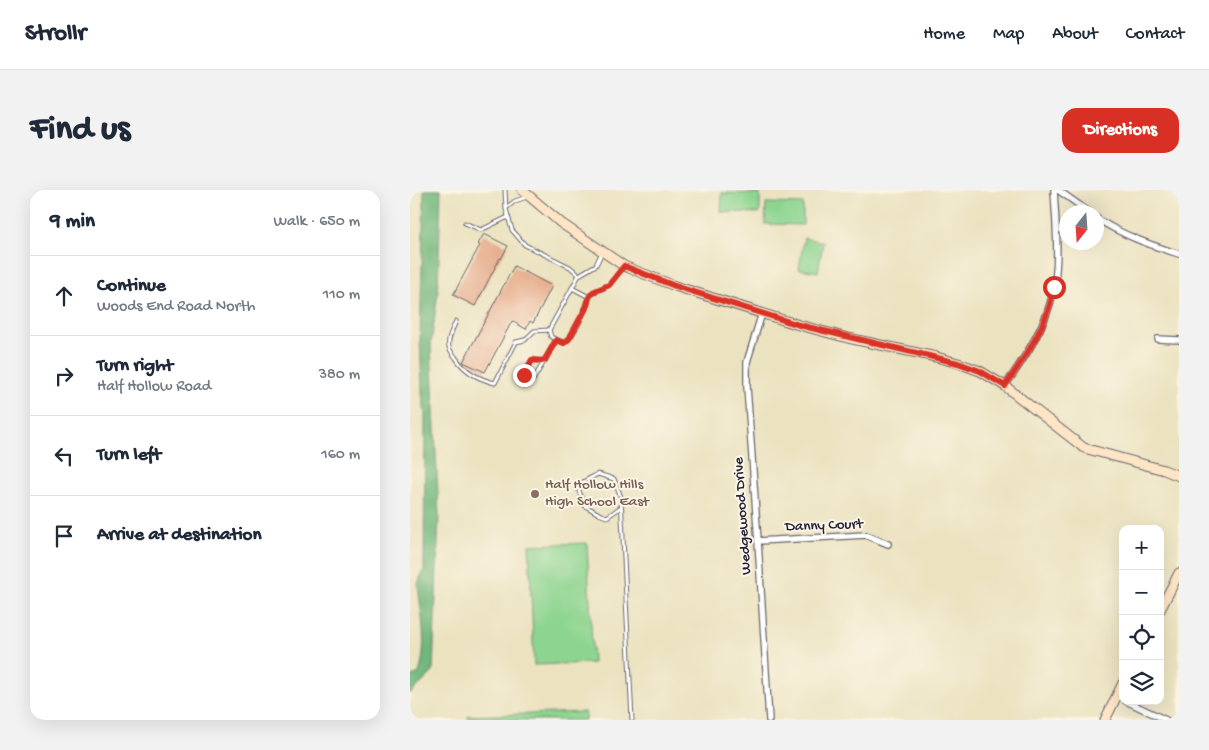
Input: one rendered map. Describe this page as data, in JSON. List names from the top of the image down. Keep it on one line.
{"streets":{"street":["Wedgewood Drive","Danny Court"]},"crossings":[["Wedgewood Drive","Danny Court"]],"places":["Half Hollow Hills High School East"],"north":"bottom","page":{"header":"Strollr","nav":["Home","Map","About","Contact"],"buttons":"Directions","title":"Find us","heading":["9 min","Walk · 650 m"],"list":[["Continue","Woods End Road North","110 m"],["Turn right","Half Hollow Road","380 m"],["Turn left","160 m"],"Arrive at destination"],"map_buttons":["+","−"]}}
